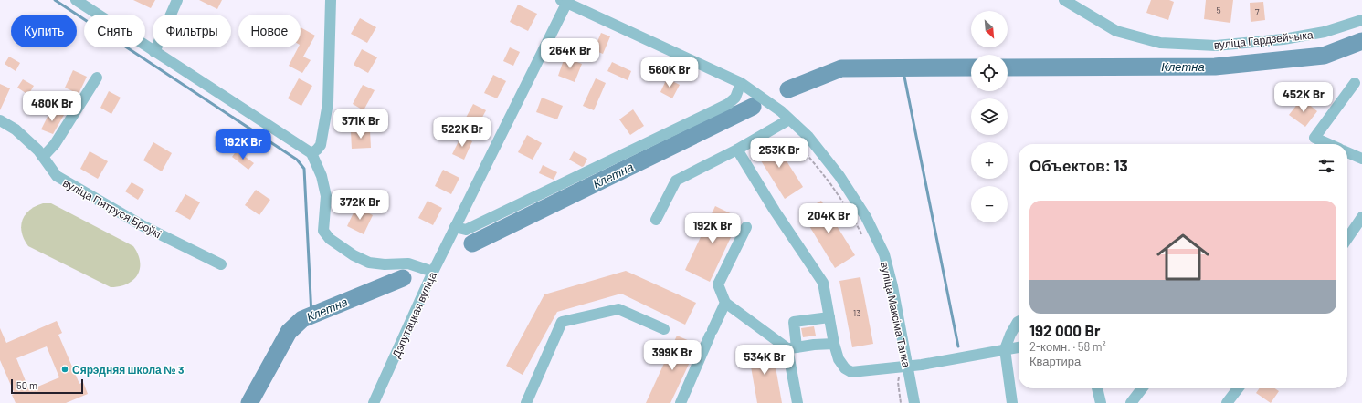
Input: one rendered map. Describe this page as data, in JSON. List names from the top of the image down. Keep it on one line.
{"streets":{"street":["вуліца Гардзейчыка","вуліца Пятруся Броўкі","Дэпутацкая вуліца","вуліца Максіма Танка"]},"crossings":[["Дэпутацкая вуліца","вуліца Максіма Танка"]],"water":["Клетна"],"places":["Сярэдняя школа № 3"],"house_numbers":["5","7","13"],"scale_bar":"50 m","north":"bottom right","page":{"map_buttons":["+","−"],"chip":["Купить","Снять","Фильтры","Новое"],"price":["264K Br","560K Br","452K Br","480K Br","371K Br","522K Br","192K Br","253K Br","372K Br","204K Br","192K Br","399K Br","534K Br"],"heading":"Объектов: 13","list":[{"name":"192 000 Br","note":"2-комн. · 58 m² · Квартира"}],"scale":"50 m"}}
